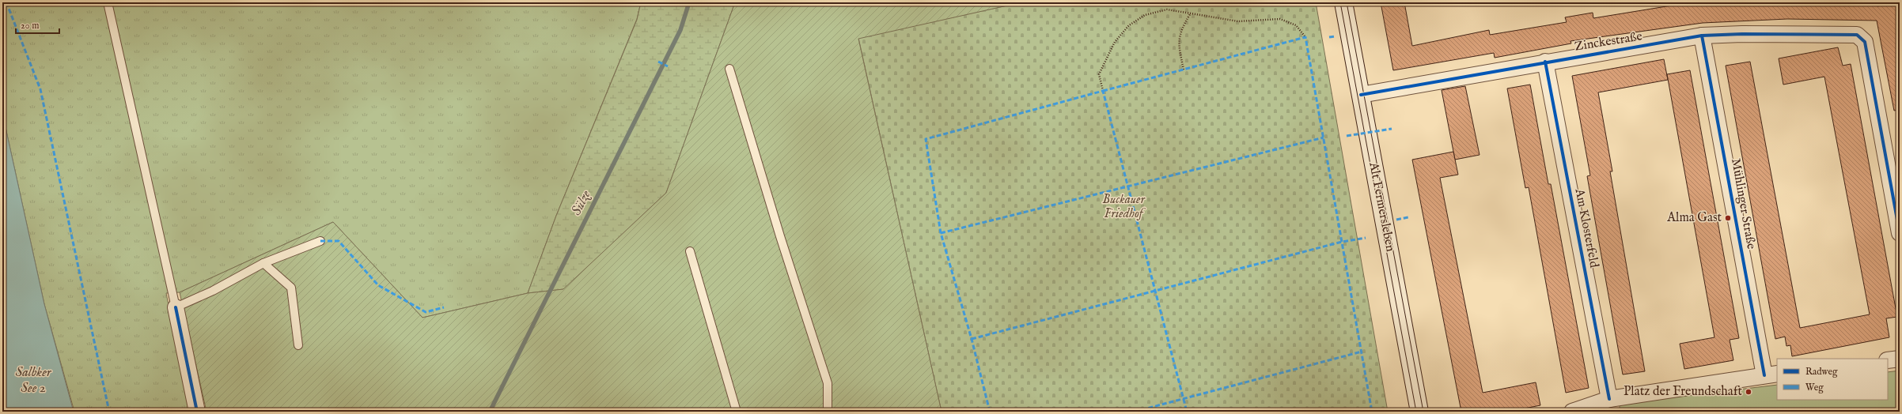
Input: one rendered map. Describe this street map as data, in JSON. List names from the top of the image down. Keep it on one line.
{"streets":{"main road":["Alt Fermersleben"],"street":["Zinckestraße","Mühlinger Straße","Am Klosterfeld"]},"crossings":[["Zinckestraße","Mühlinger Straße"],["Zinckestraße","Alt Fermersleben"],["Zinckestraße","Am Klosterfeld"]],"water":["Sülze","Salbker See 2"],"parks":["Buckauer Friedhof"],"places":["Alma Gast","Platz der Freundschaft"],"legend":["Radweg","Weg"],"scale_bar":"20 m"}
